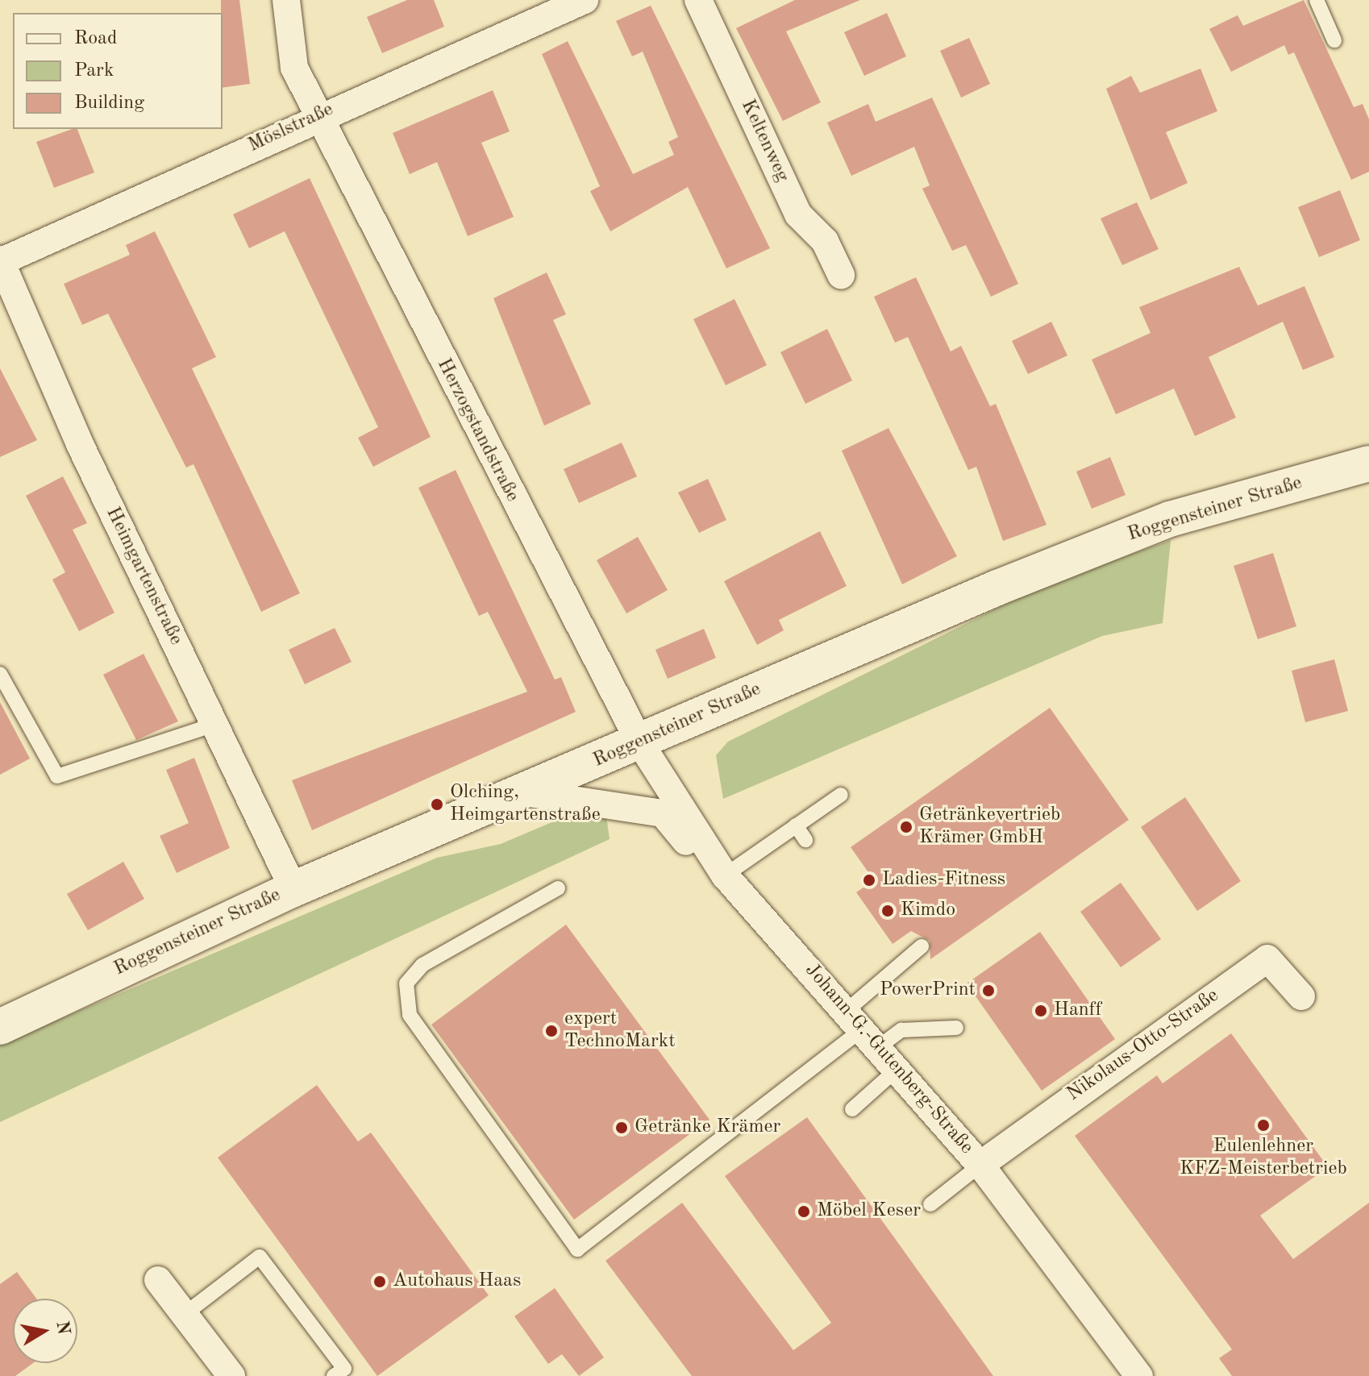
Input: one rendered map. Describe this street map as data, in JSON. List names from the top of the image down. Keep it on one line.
{"streets":{"main road":["Roggensteiner Straße"],"street":["Möslstraße","Keltenweg","Herzogstandstraße","Heimgartenstraße","Nikolaus-Otto-Straße","Johann-G.-Gutenberg-Straße"]},"crossings":[["Möslstraße","Herzogstandstraße"],["Möslstraße","Heimgartenstraße"],["Herzogstandstraße","Roggensteiner Straße"],["Herzogstandstraße","Johann-G.-Gutenberg-Straße"],["Roggensteiner Straße","Heimgartenstraße"],["Roggensteiner Straße","Johann-G.-Gutenberg-Straße"],["Nikolaus-Otto-Straße","Johann-G.-Gutenberg-Straße"]],"places":["Olching, Heimgartenstraße","Getränkevertrieb Krämer GmbH","Ladies-Fitness","Kimdo","PowerPrint","Hanff","expert TechnoMarkt","Eulenlehner KFZ-Meisterbetrieb","Getränke Krämer","Möbel Keser","Autohaus Haas"],"legend":["Road","Park","Building"],"north":"right"}
